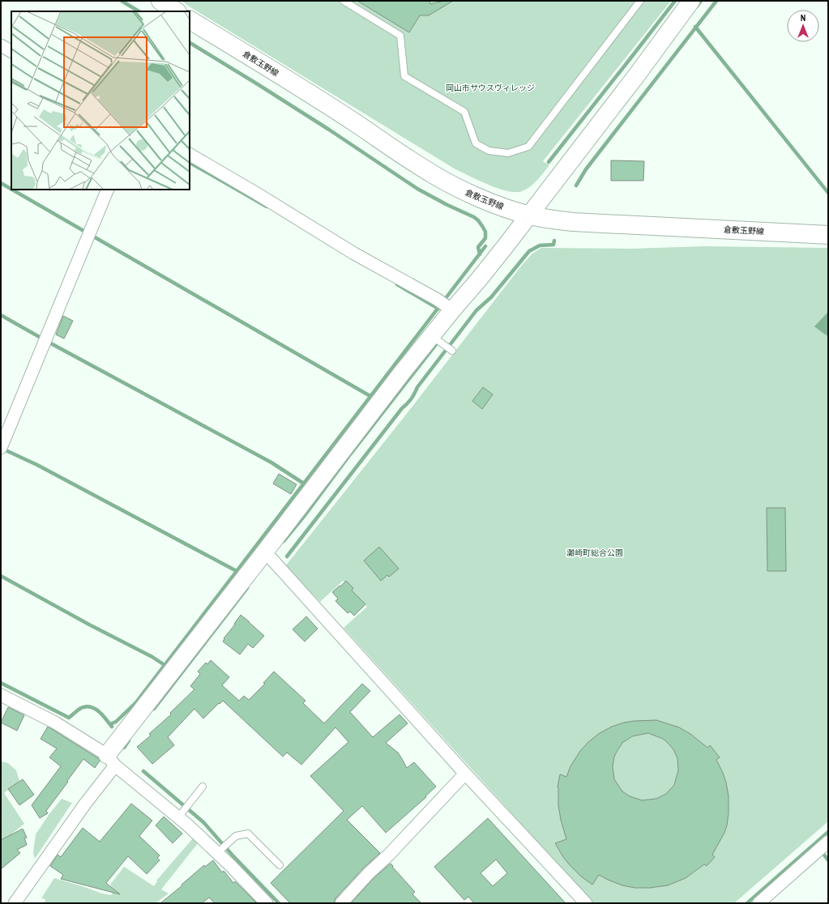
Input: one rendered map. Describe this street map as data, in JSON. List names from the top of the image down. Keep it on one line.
{"streets":{"main road":["倉敷玉野線"]},"parks":["岡山市サウスヴィレッジ","灘崎町総合公園"],"north":"top"}
